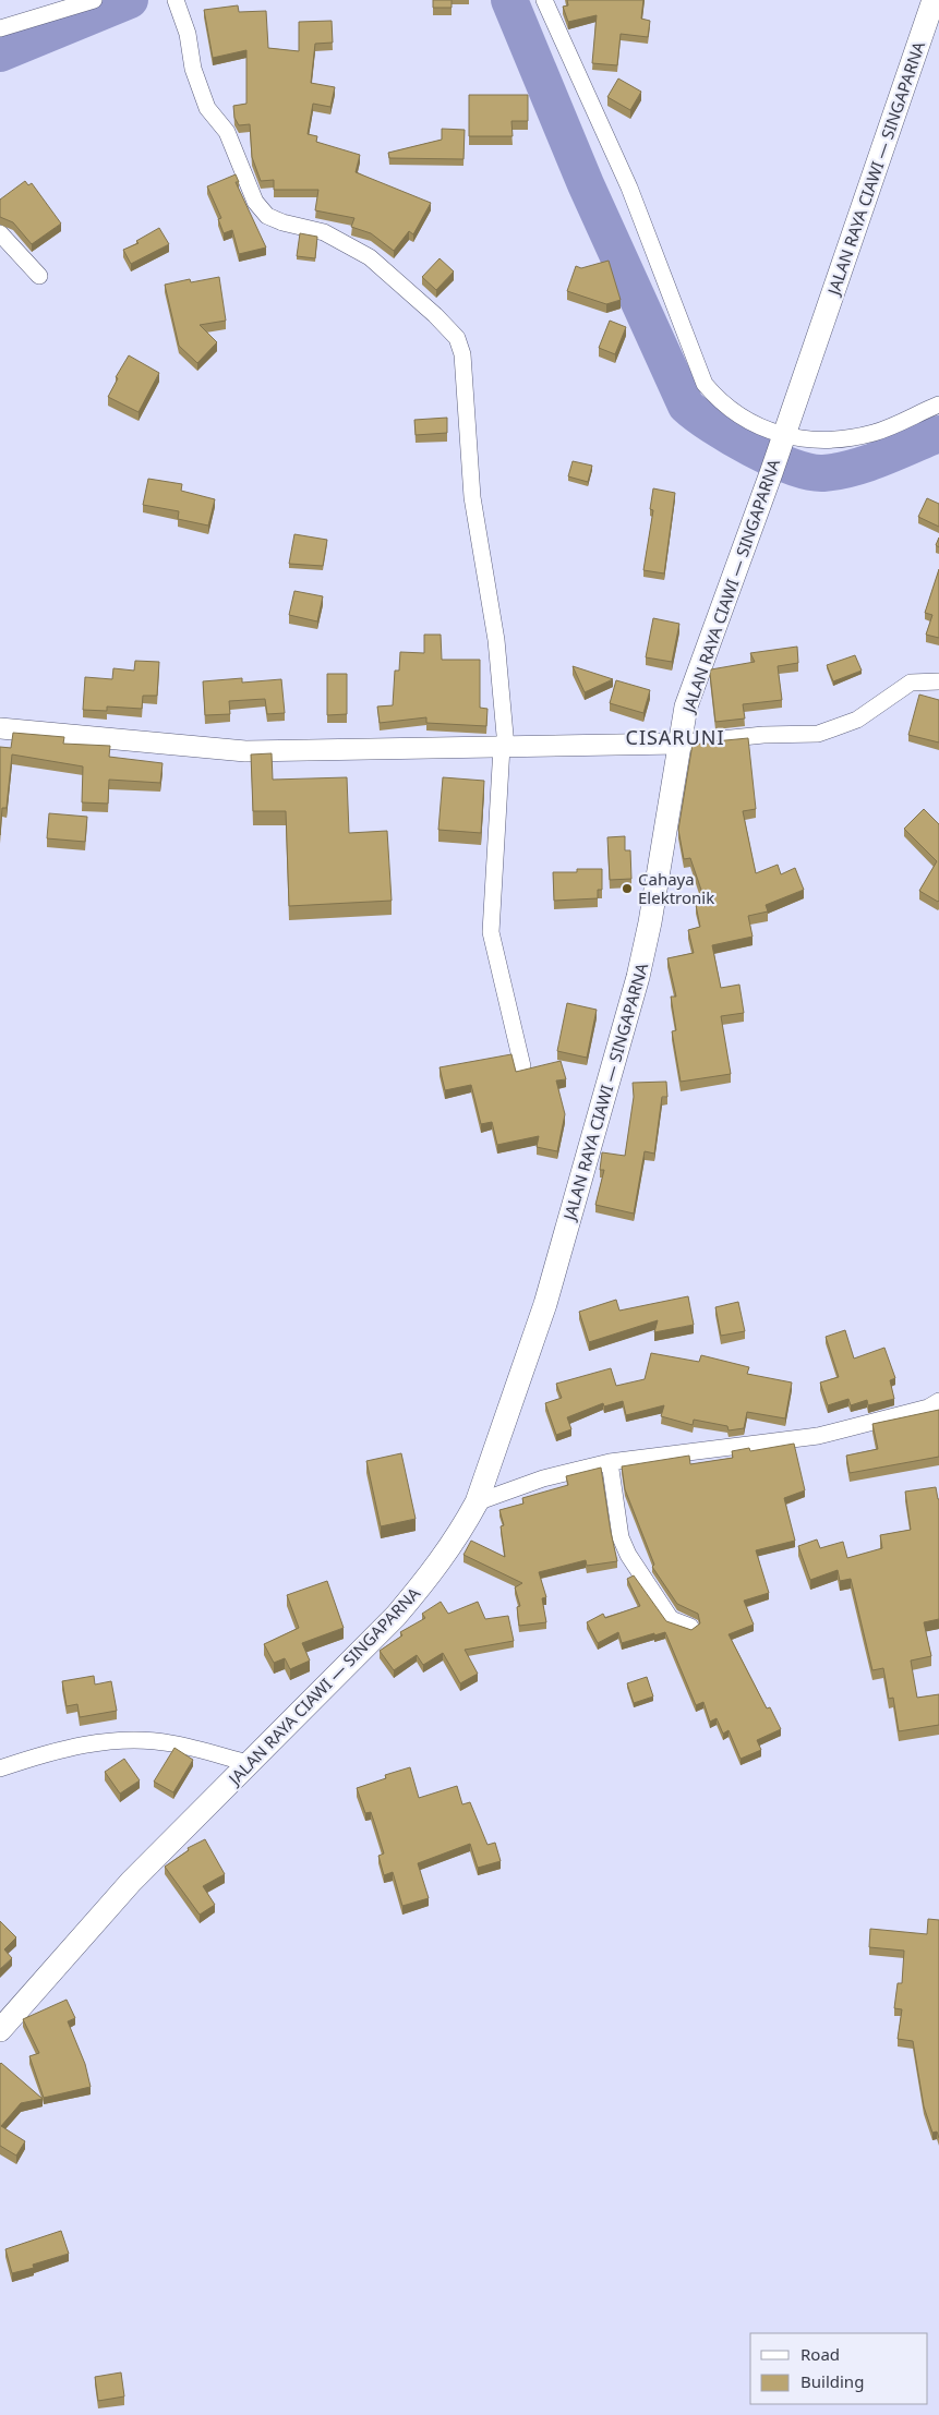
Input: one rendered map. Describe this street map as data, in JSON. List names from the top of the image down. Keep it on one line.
{"streets":{"main road":["JALAN RAYA CIAWI — SINGAPARNA"]},"districts":["CISARUNI"],"places":["Cahaya Elektronik"],"legend":["Road","Building"]}
